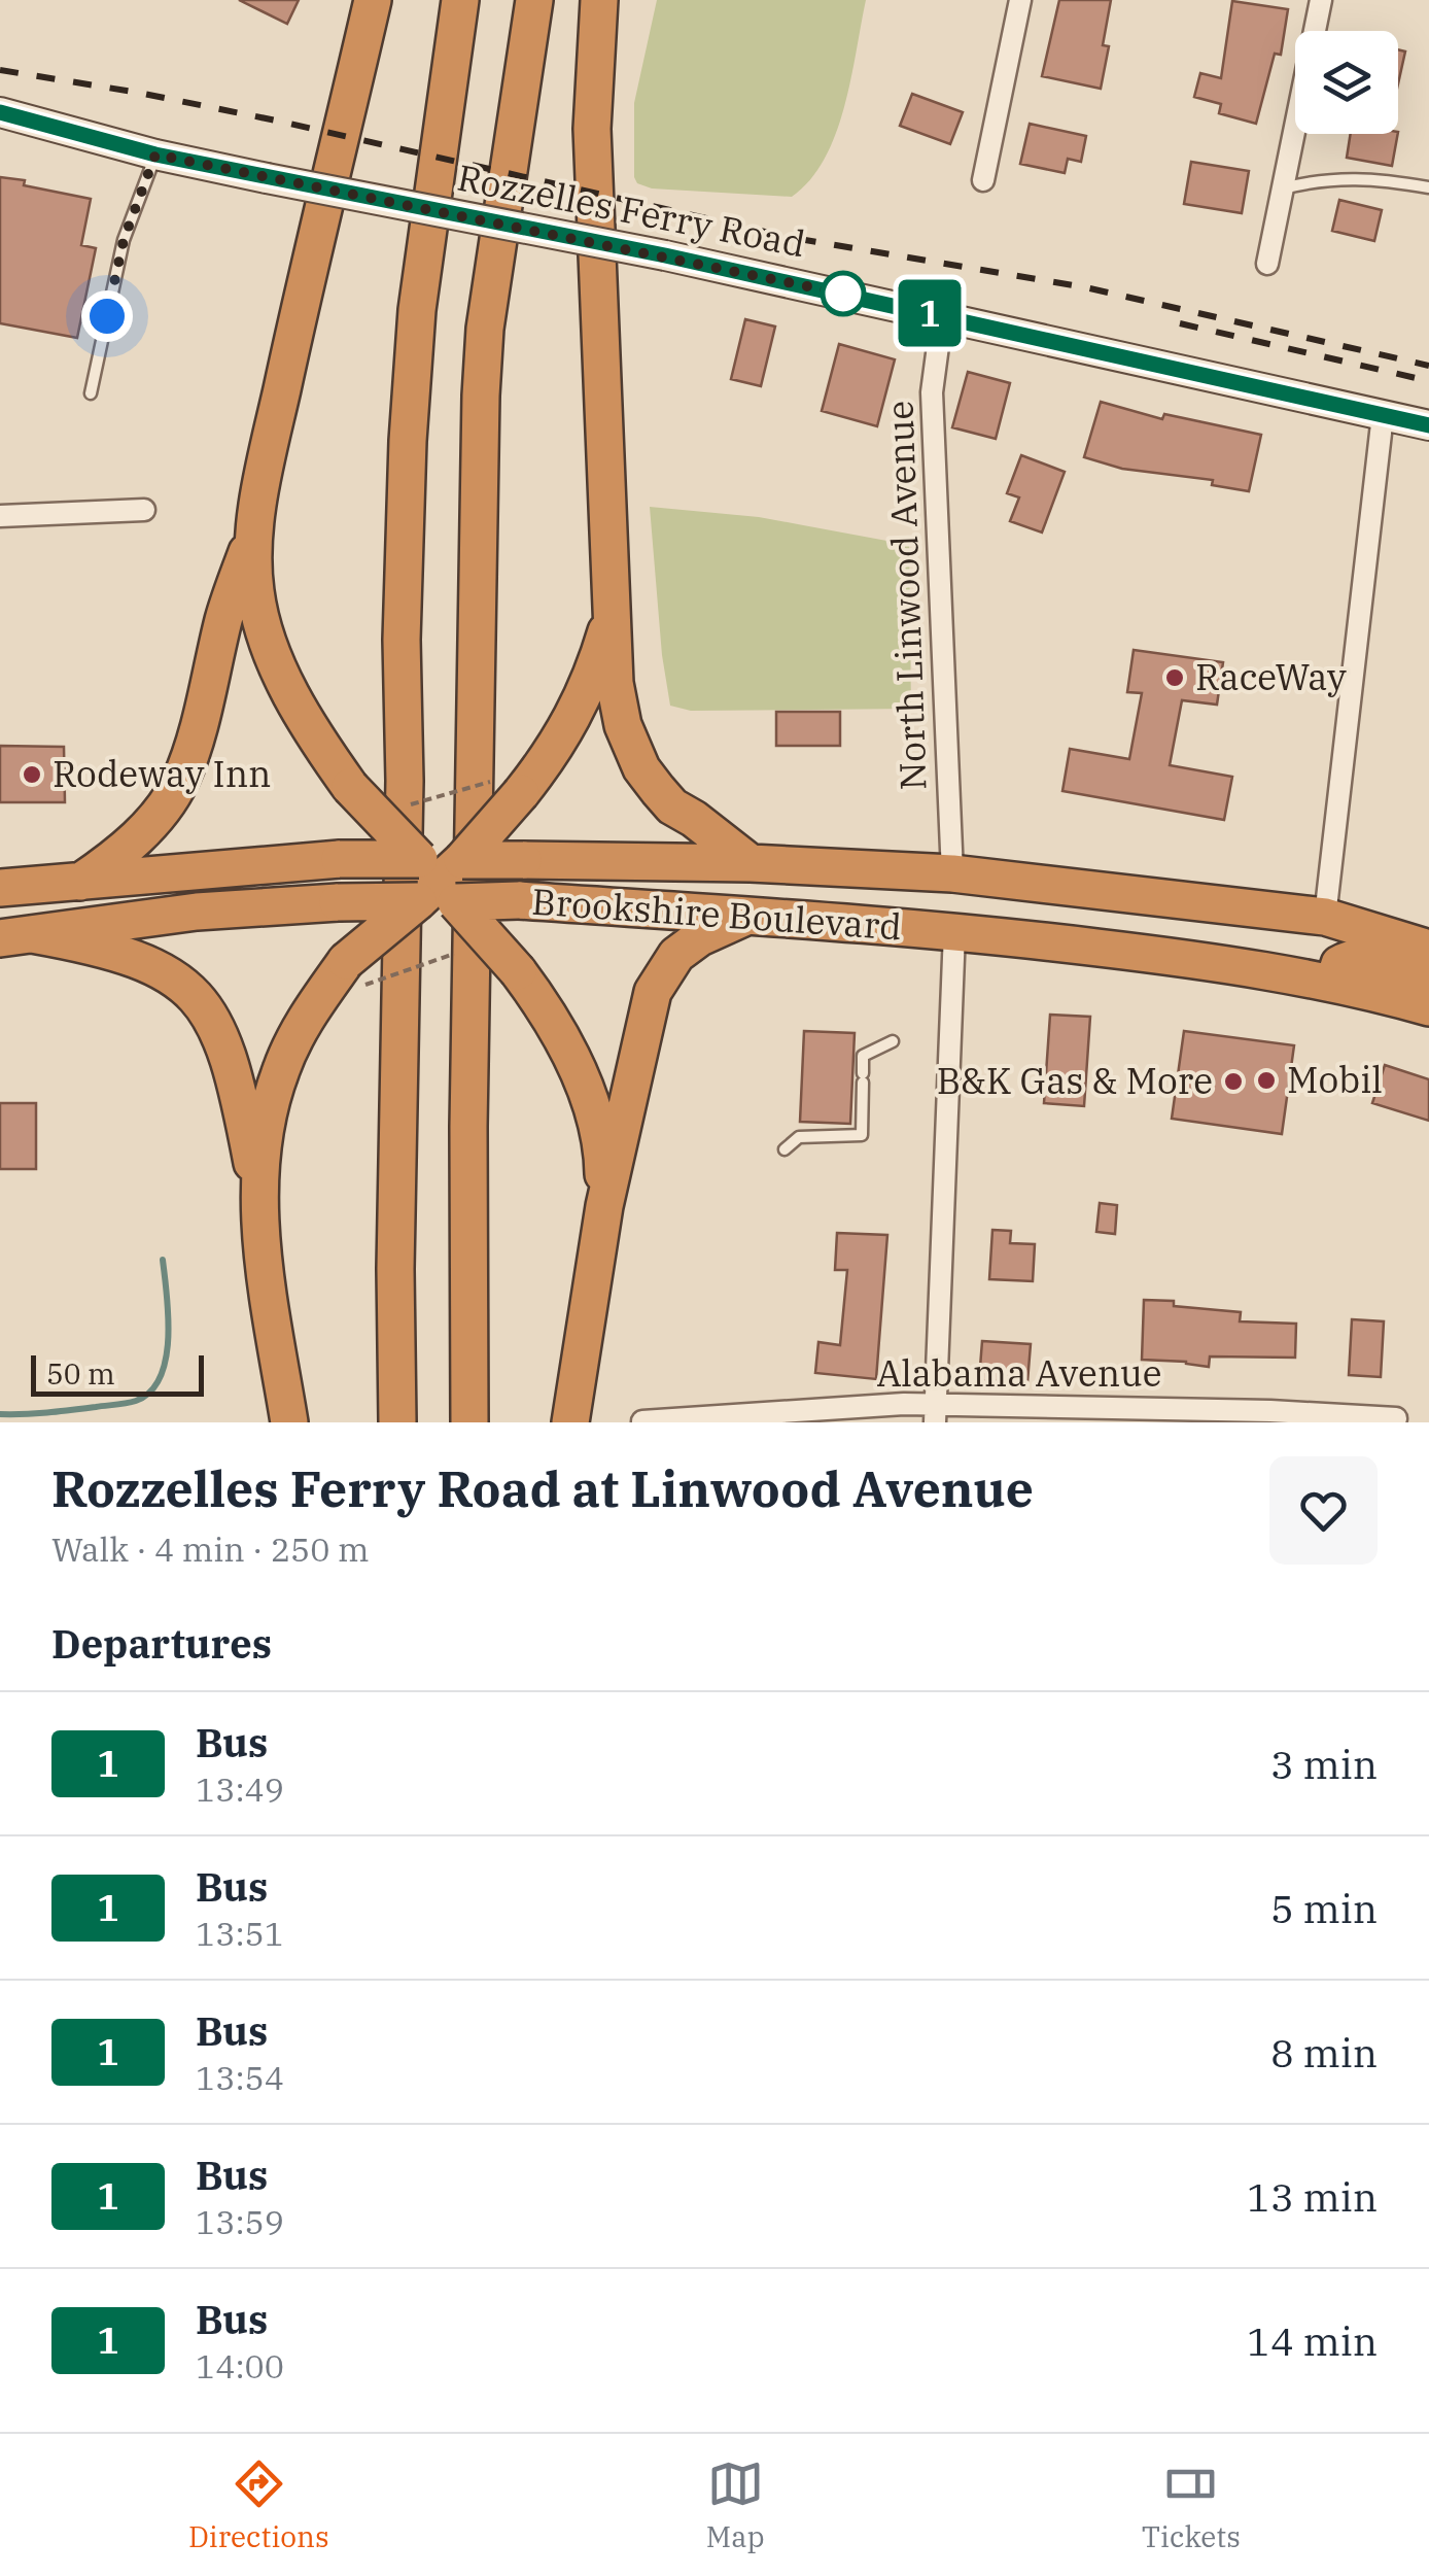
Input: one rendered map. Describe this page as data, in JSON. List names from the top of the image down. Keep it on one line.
{"streets":{"highway":["Brookshire Boulevard"],"street":["Rozzelles Ferry Road","North Linwood Avenue","Alabama Avenue"]},"crossings":[["Rozzelles Ferry Road","North Linwood Avenue"],["North Linwood Avenue","Brookshire Boulevard"]],"places":["RaceWay","Rodeway Inn","Mobil","B&K Gas & More"],"lines":["bus line 1"],"scale_bar":"50 m","page":{"on_map":"1","scale":"50 m","heading":[["Rozzelles Ferry Road at Linwood Avenue","Walk · 4 min · 250 m"],"Departures"],"list":[{"mark":"1","name":"Bus","note":"13:49","value":"3 min"},{"mark":"1","name":"Bus","note":"13:51","value":"5 min"},{"mark":"1","name":"Bus","note":"13:54","value":"8 min"},{"mark":"1","name":"Bus","note":"13:59","value":"13 min"},{"mark":"1","name":"Bus","note":"14:00","value":"14 min"}],"tabs":["Directions","Map","Tickets"]}}
